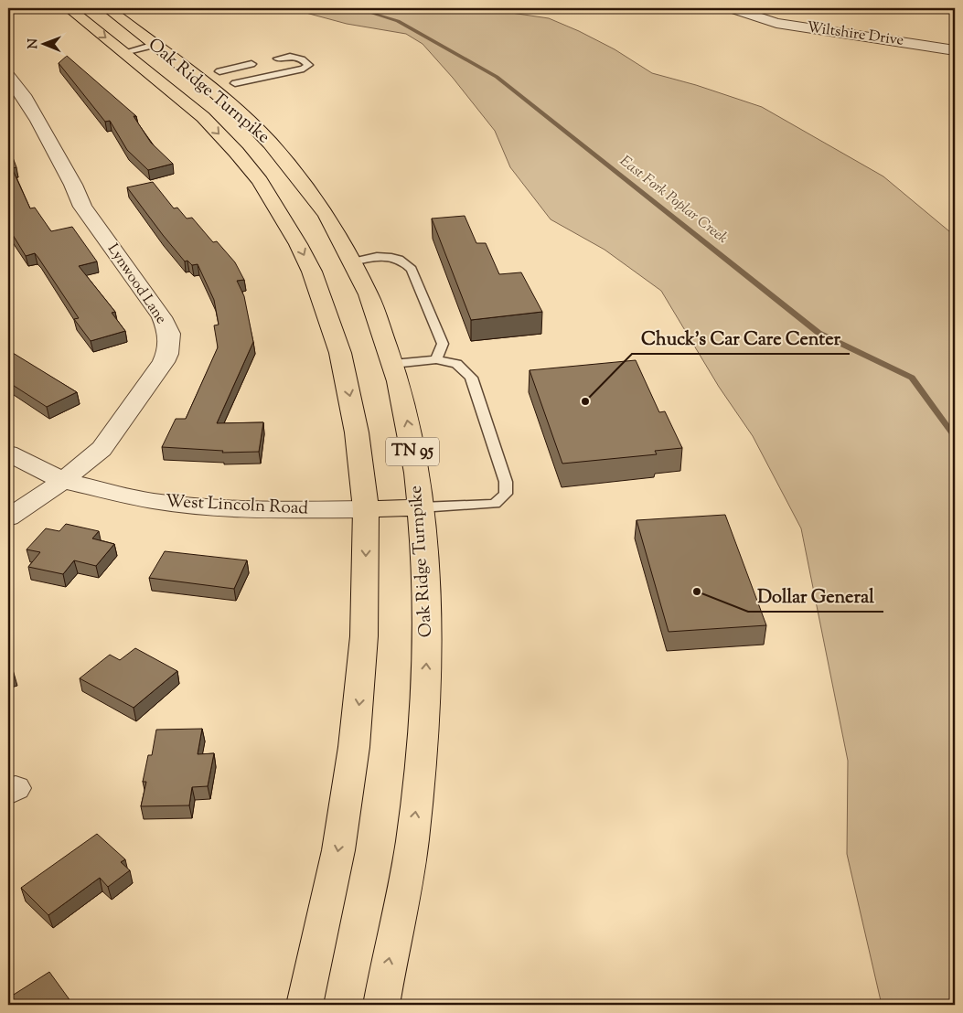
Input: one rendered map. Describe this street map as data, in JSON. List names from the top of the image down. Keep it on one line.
{"streets":{"highway":["Oak Ridge Turnpike","TN 95"],"street":["Wiltshire Drive","Lynwood Lane","West Lincoln Road"]},"crossings":[["Oak Ridge Turnpike","West Lincoln Road"],["Lynwood Lane","West Lincoln Road"]],"water":["East Fork Poplar Creek"],"places":["Chuck's Car Care Center","Dollar General"],"north":"left"}
